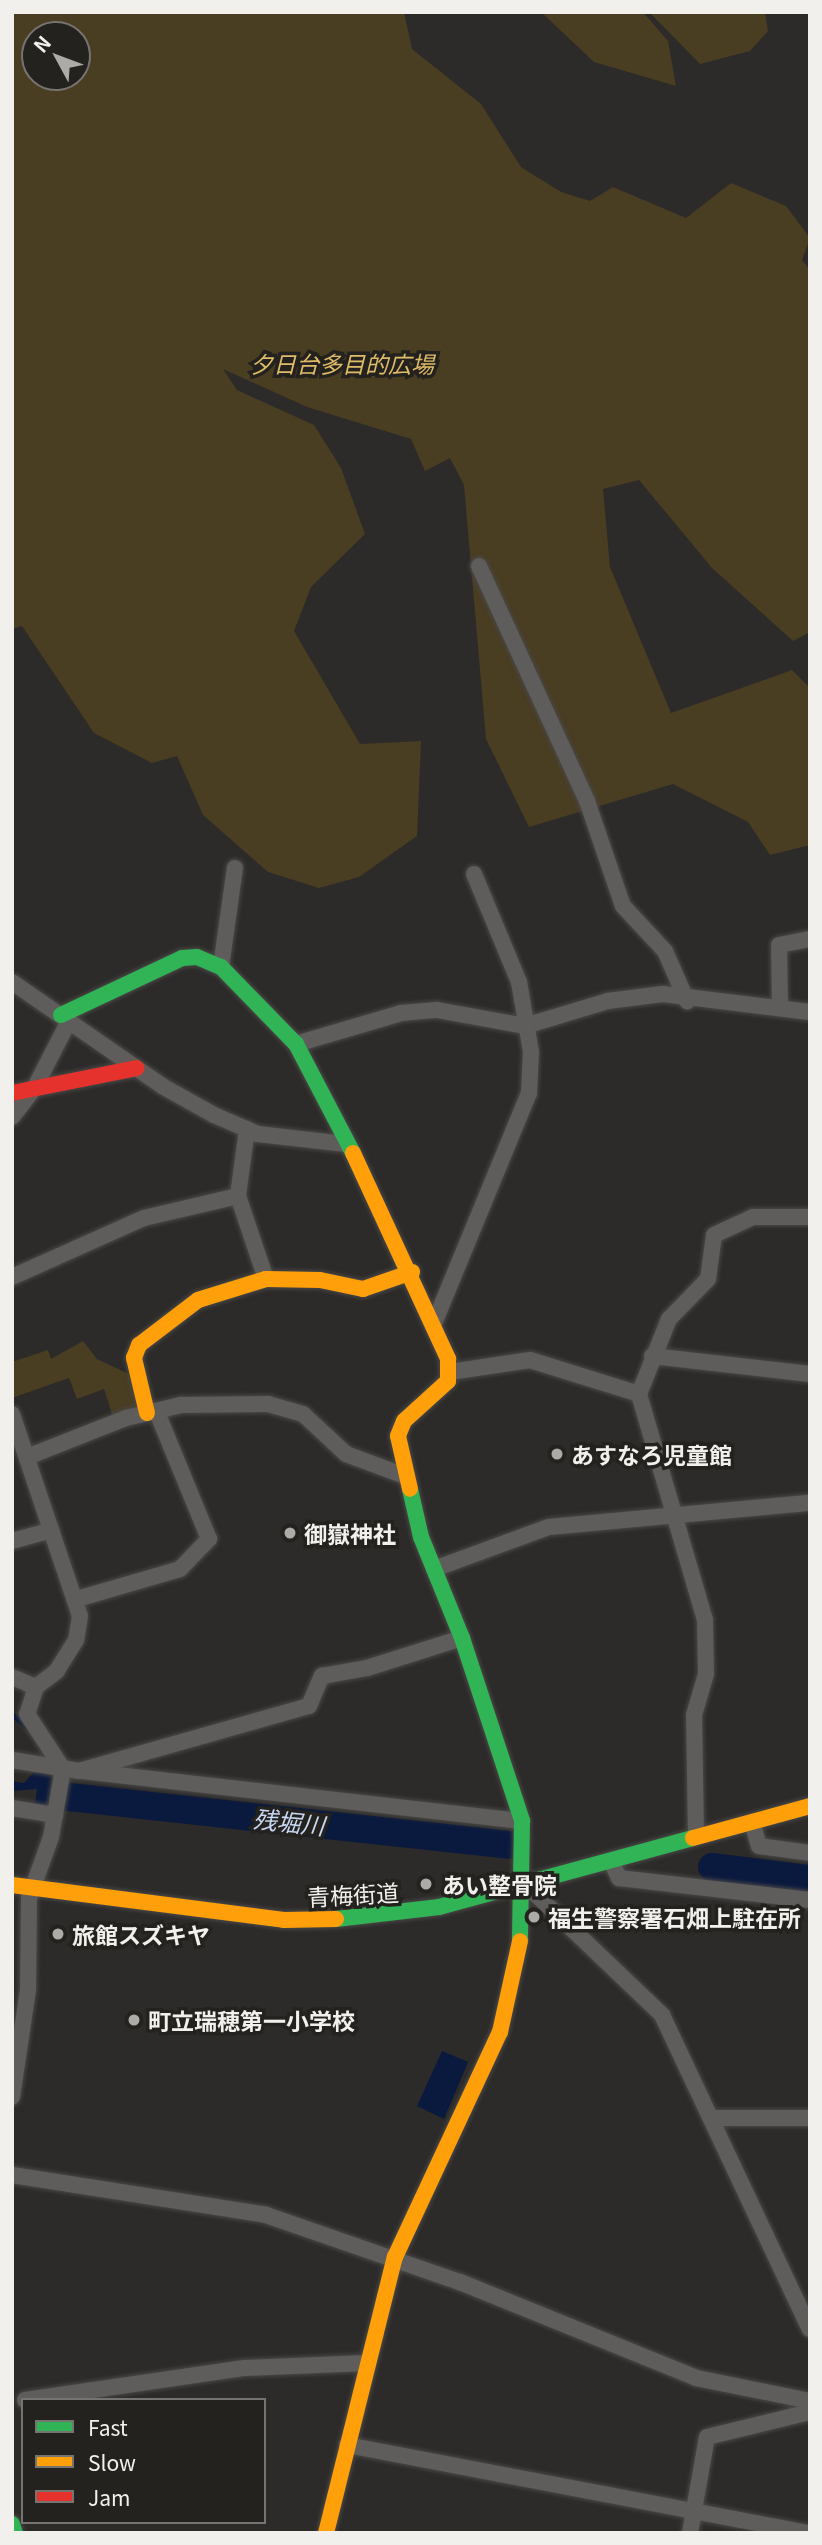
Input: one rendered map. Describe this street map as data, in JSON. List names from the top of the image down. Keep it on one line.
{"streets":{"street":["青梅街道"]},"water":["残堀川"],"parks":["夕日台多目的広場"],"places":["あすなろ児童館","御嶽神社","あい整骨院","福生警察署石畑上駐在所","旅館スズキヤ","町立瑞穂第一小学校"],"legend":["Fast","Slow","Jam"],"north":"top left"}
